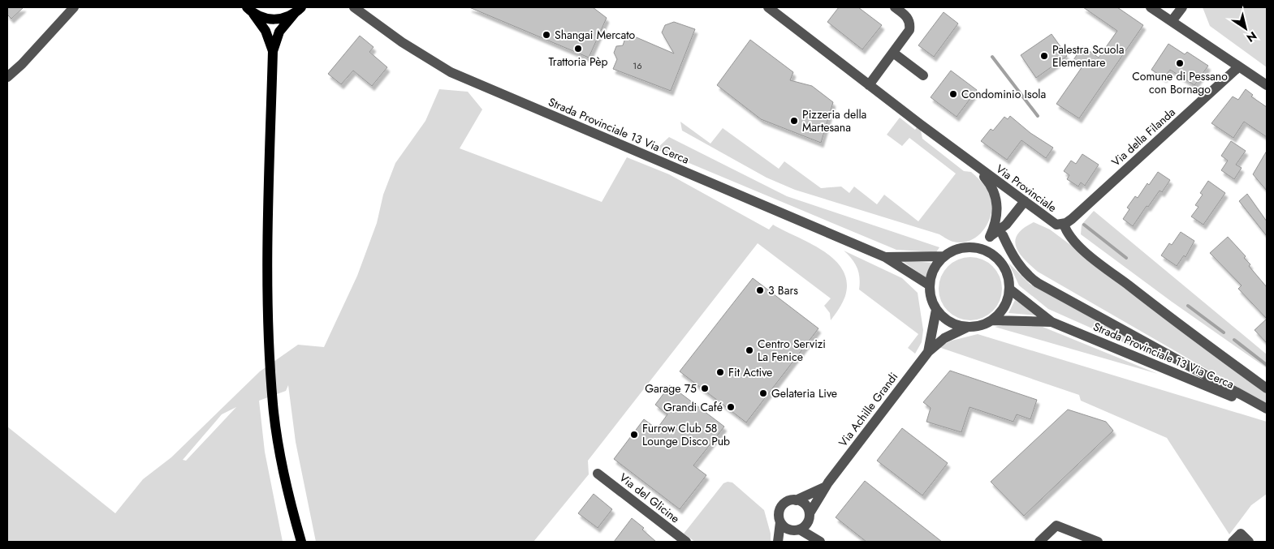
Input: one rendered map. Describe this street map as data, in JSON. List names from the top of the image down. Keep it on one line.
{"streets":{"street":["Strada Provinciale 13 Via Cerca","Via della Filanda","Via Provinciale","Via Achille Grandi","Via del Glicine"]},"crossings":[["Strada Provinciale 13 Via Cerca","Via Achille Grandi"],["Via della Filanda","Via Provinciale"]],"places":["Shangai Mercato","Trattoria Pèp","Palestra Scuola Elementare","Comune di Pessano con Bornago","Condominio Isola","Pizzeria della Martesana","3 Bars","Centro Servizi La Fenice","Fit Active","Garage 75","Gelateria Live","Grandi Café","Furrow Club 58 Lounge Disco Pub"],"house_numbers":["16"],"north":"bottom right"}
